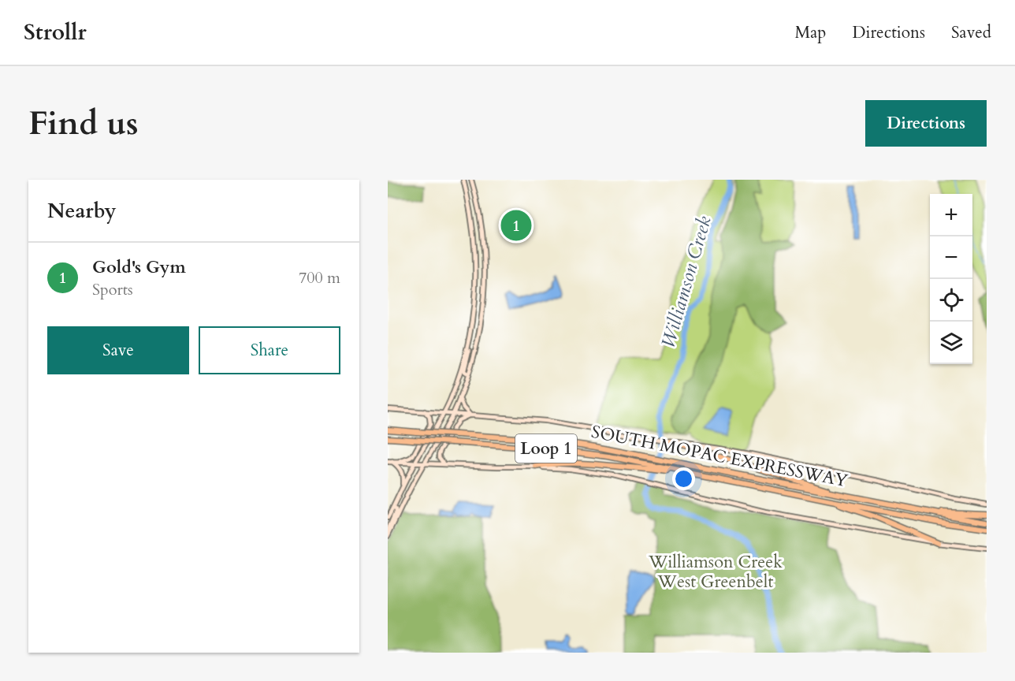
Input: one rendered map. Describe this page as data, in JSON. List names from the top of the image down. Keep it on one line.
{"streets":{"highway":["Loop 1","SOUTH MOPAC EXPRESSWAY"]},"water":["Williamson Creek"],"parks":["Williamson Creek West Greenbelt"],"page":{"header":"Strollr","nav":["Map","Directions","Saved"],"buttons":["Directions",["Save","Share"]],"title":"Find us","heading":"Nearby","map_buttons":["+","−"],"pins":"1","list":[{"mark":"1","name":"Gold's Gym","note":"Sports","value":"700 m"}]}}
